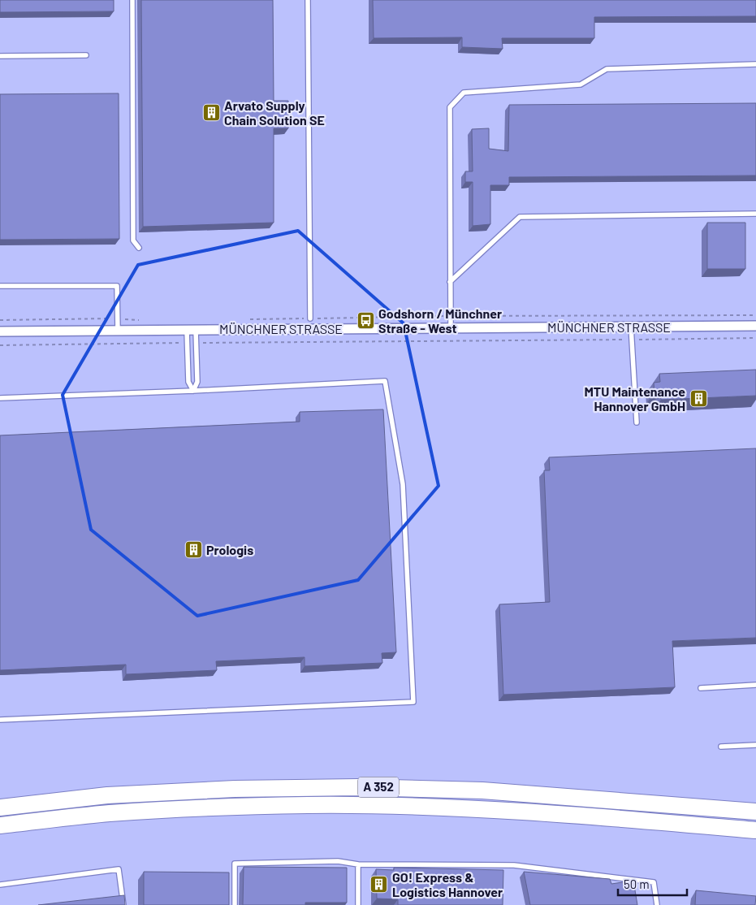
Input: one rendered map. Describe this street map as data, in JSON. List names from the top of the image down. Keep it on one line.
{"streets":{"highway":["A 352"],"street":["MÜNCHNER STRASSE"]},"places":{"building":["Arvato Supply Chain Solution SE","MTU Maintenance Hannover GmbH","Prologis","GO! Express & Logistics Hannover"],"bus stop":["Godshorn / Münchner Straße - West"]},"scale_bar":"50 m"}
